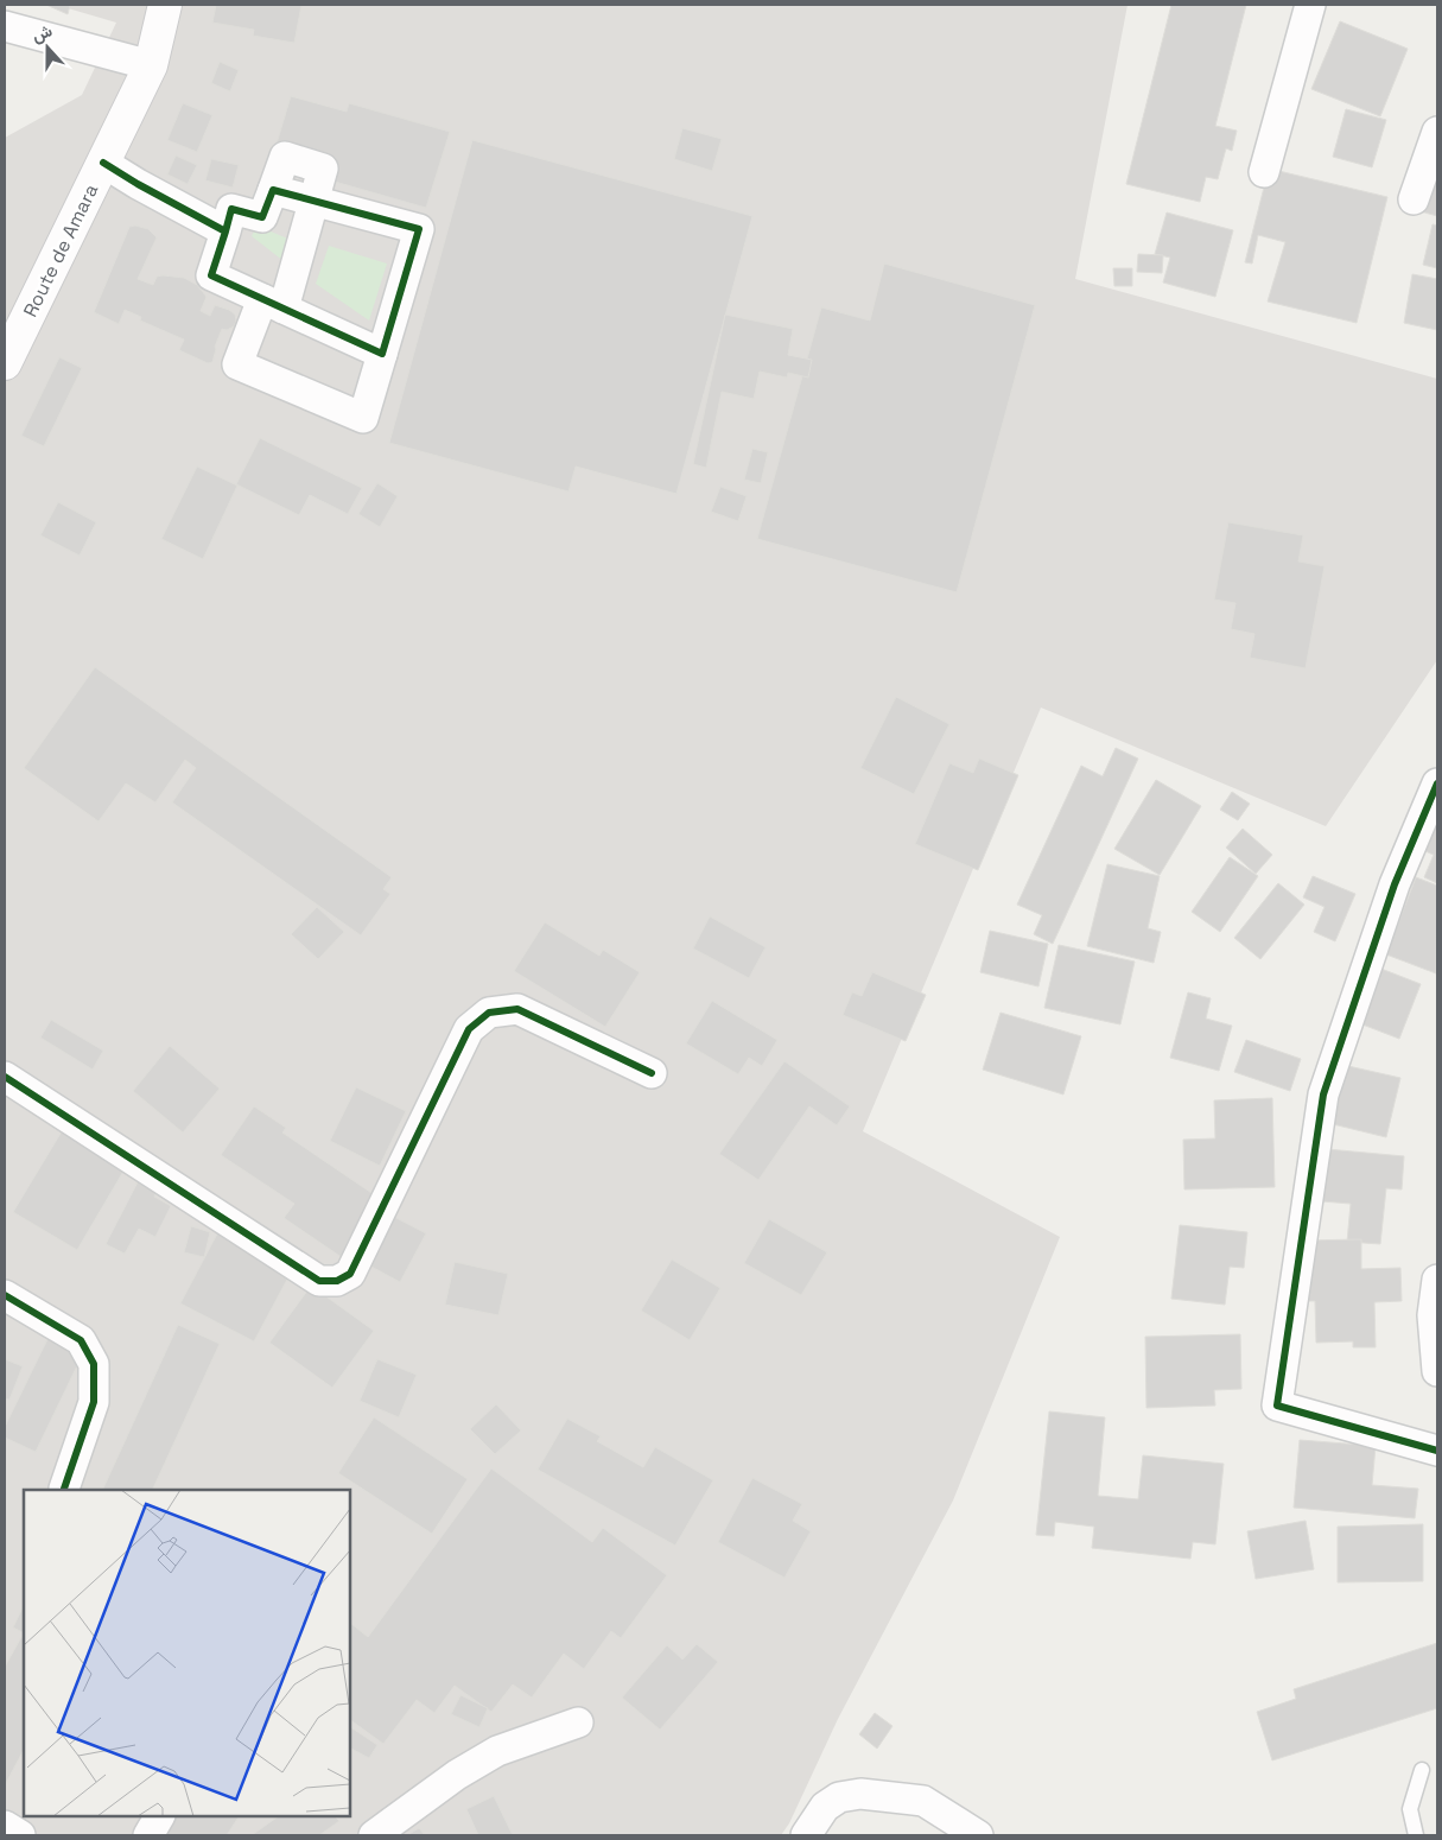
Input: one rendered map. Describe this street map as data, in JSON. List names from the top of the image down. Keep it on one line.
{"streets":{"street":["Route de Amara"]},"north":"top"}
